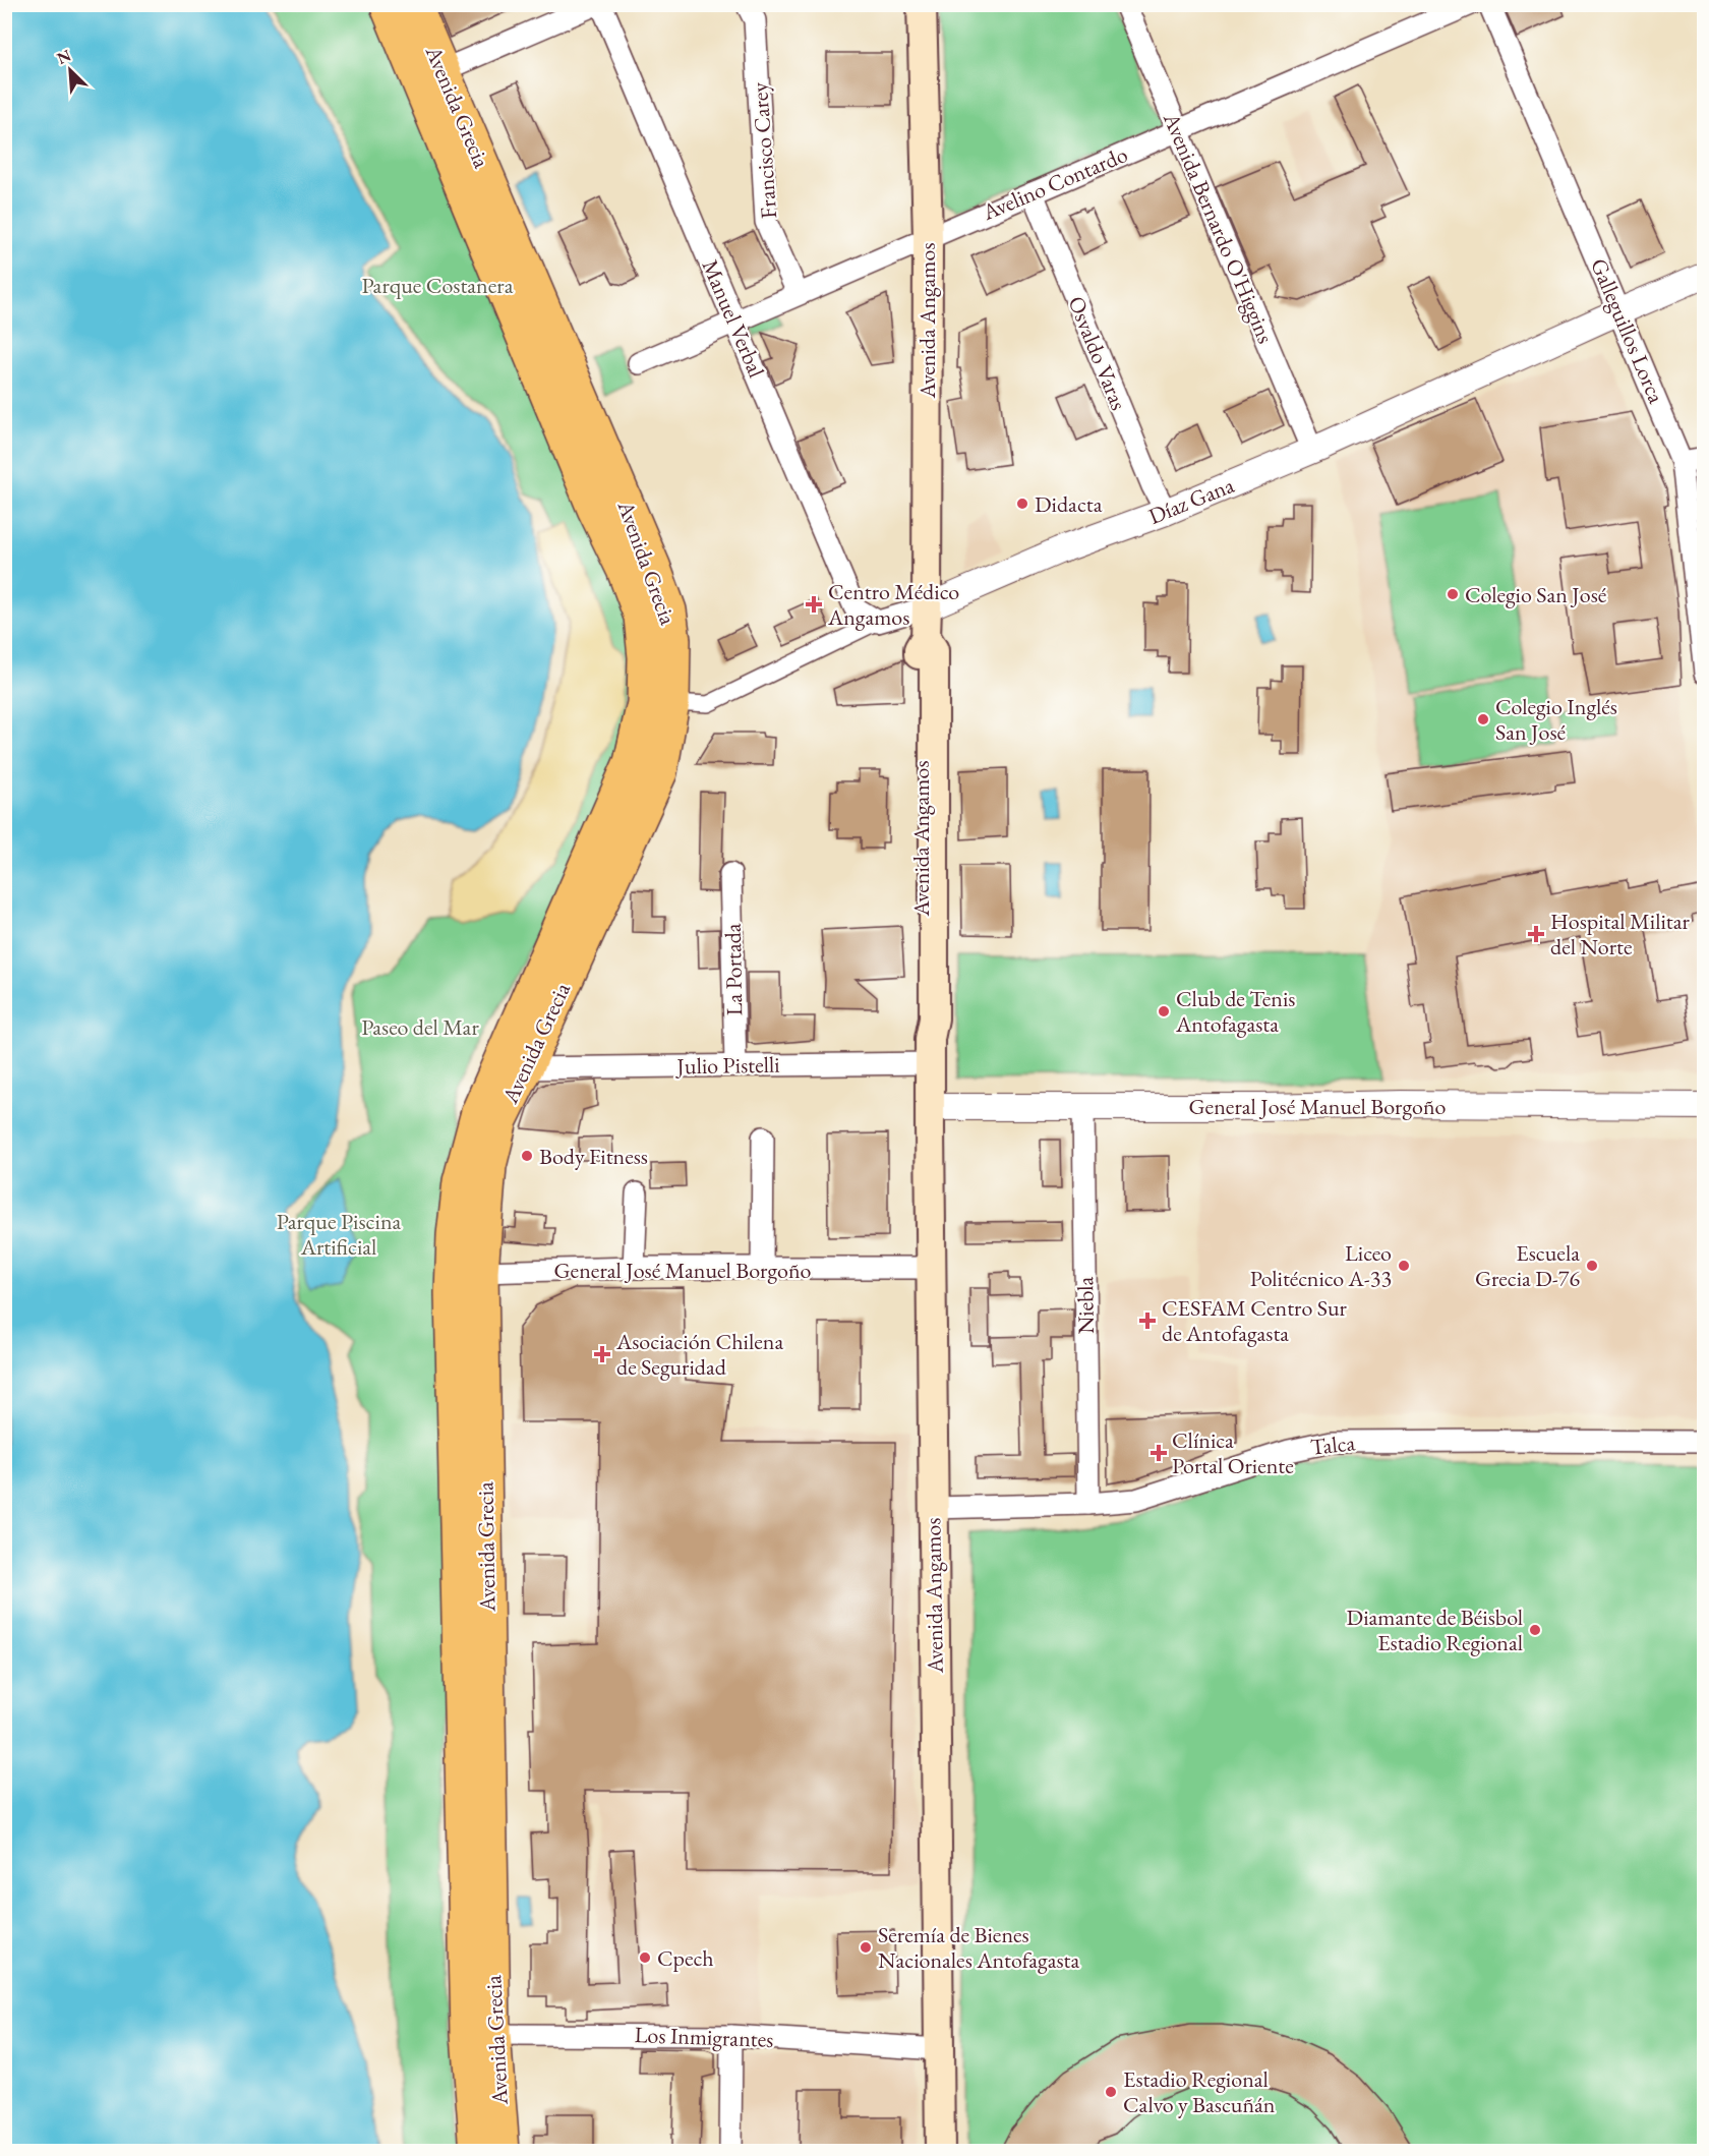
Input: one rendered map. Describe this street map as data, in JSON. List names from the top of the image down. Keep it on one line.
{"streets":{"highway":["Avenida Grecia"],"main road":["Avenida Angamos"],"street":["Francisco Carey","Avelino Contardo","Avenida Bernardo O'Higgins","Manuel Verbal","Galleguillos Lorca","Osvaldo Varas","Díaz Gana","La Portada","Julio Pistelli","General José Manuel Borgoño","Niebla","Talca","Los Inmigrantes"]},"crossings":[["Avenida Grecia","Díaz Gana"],["Avenida Grecia","Julio Pistelli"],["Avenida Grecia","General José Manuel Borgoño"],["Avenida Grecia","Los Inmigrantes"],["Francisco Carey","Avelino Contardo"],["Avelino Contardo","Avenida Bernardo O'Higgins"],["Avelino Contardo","Manuel Verbal"],["Avelino Contardo","Avenida Angamos"],["Avelino Contardo","Osvaldo Varas"],["Avenida Bernardo O'Higgins","Díaz Gana"],["Manuel Verbal","Díaz Gana"],["Avenida Angamos","Díaz Gana"],["Avenida Angamos","Julio Pistelli"],["Avenida Angamos","General José Manuel Borgoño"],["Avenida Angamos","Talca"],["Avenida Angamos","Los Inmigrantes"],["Galleguillos Lorca","Díaz Gana"],["Osvaldo Varas","Díaz Gana"],["La Portada","Julio Pistelli"],["General José Manuel Borgoño","Niebla"],["Niebla","Talca"]],"parks":["Parque Costanera","Paseo del Mar","Parque Piscina Artificial"],"places":{"other":["Didacta","Colegio San José","Colegio Inglés San José","Club de Tenis Antofagasta","Body Fitness","Liceo Politécnico A-33","Escuela Grecia D-76","Diamante de Béisbol Estadio Regional","Seremía de Bienes Nacionales Antofagasta","Cpech","Estadio Regional Calvo y Bascuñán"],"health":["Centro Médico Angamos","Hospital Militar del Norte","CESFAM Centro Sur de Antofagasta","Asociación Chilena de Seguridad","Clínica Portal Oriente"]},"north":"top left"}
